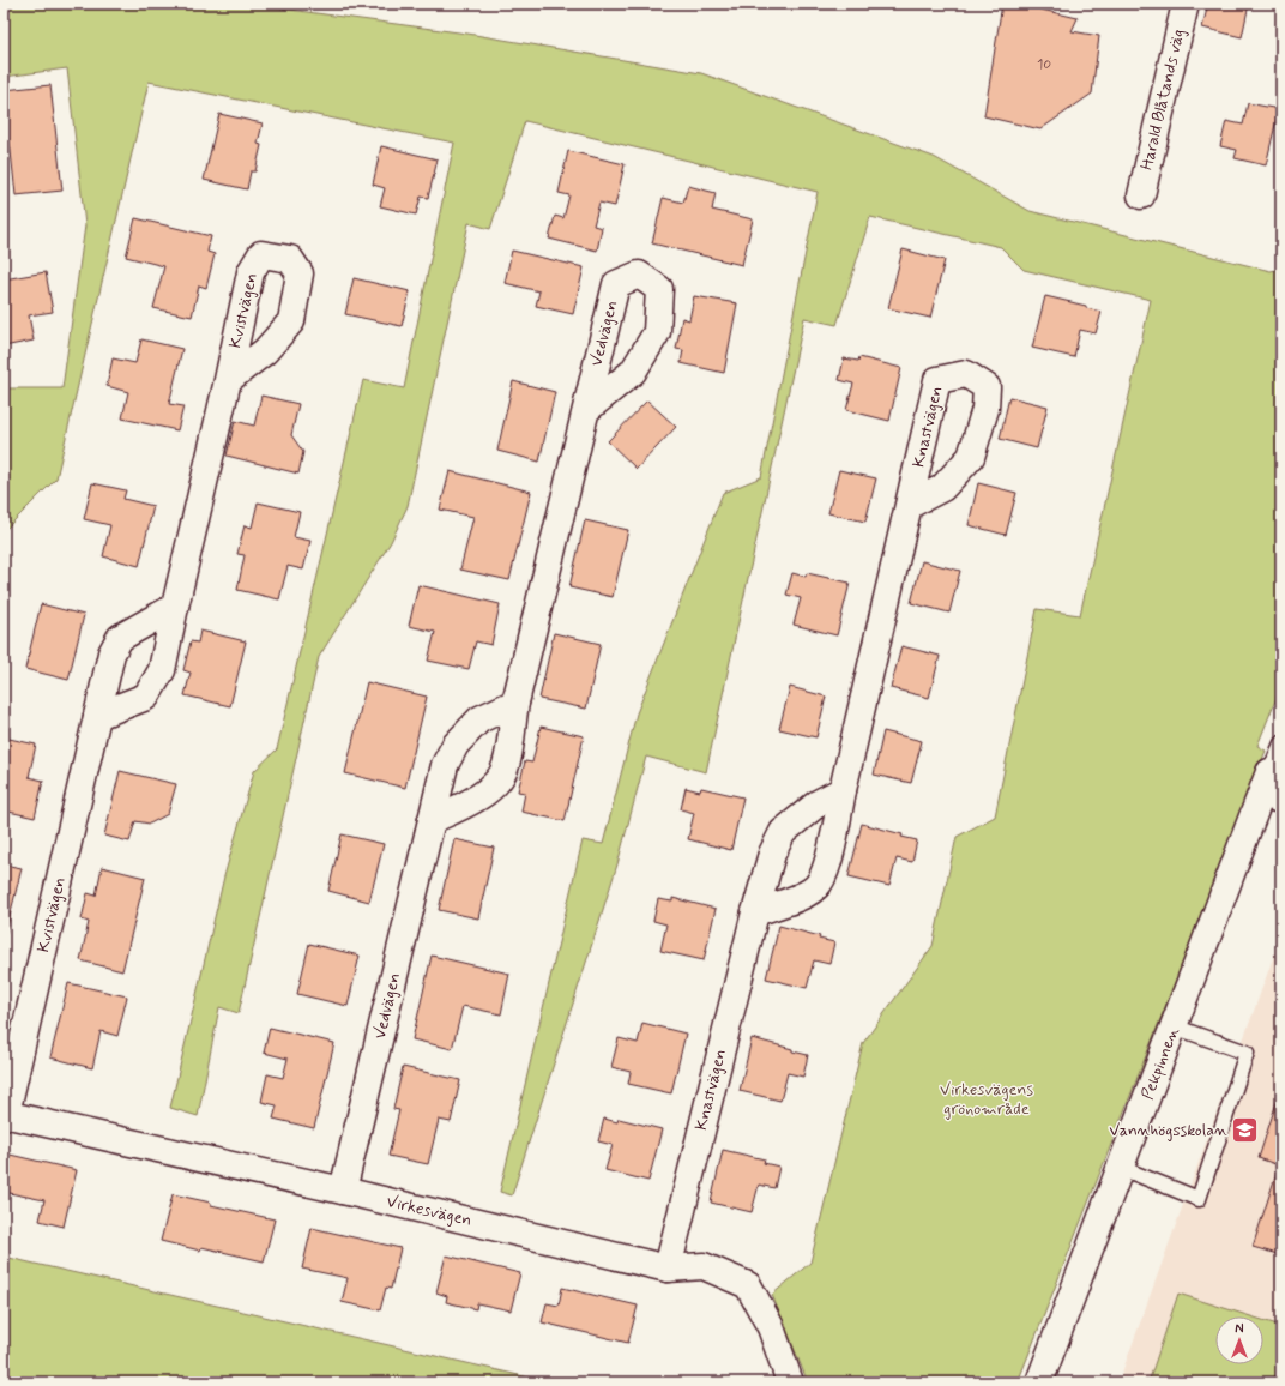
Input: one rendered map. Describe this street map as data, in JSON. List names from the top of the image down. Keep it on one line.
{"streets":{"street":["Harald Blåtands väg","Kvistvägen","Vedvägen","Knastvägen","Pekpinnen","Virkesvägen"]},"crossings":[["Kvistvägen","Virkesvägen"],["Vedvägen","Virkesvägen"],["Knastvägen","Virkesvägen"]],"parks":["Virkesvägens grönområde"],"places":{"school or university":["Vannhögsskolan"]},"house_numbers":["10"],"north":"top"}
